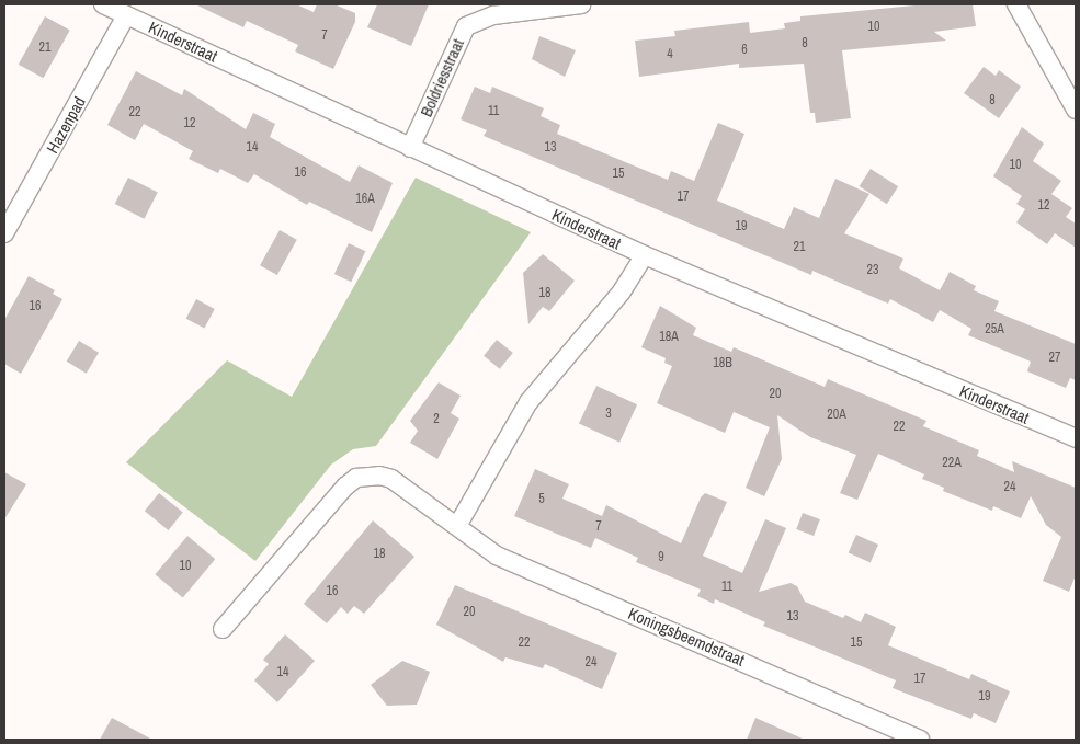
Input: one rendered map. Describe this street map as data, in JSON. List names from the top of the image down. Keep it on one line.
{"streets":{"street":["Kinderstraat","Boldriesstraat","Hazenpad","Koningsbeemdstraat"]},"crossings":[["Kinderstraat","Boldriesstraat"],["Kinderstraat","Hazenpad"]],"house_numbers":["10","7","8","21","6","4","8","11","22","12","14","13","10","16","15","17","16A","12","19","21","23","18","16","25A","18A","27","18B","20","3","20A","2","22","22A","24","5","7","18","9","10","11","16","20","13","22","15","24","14","17","19"]}
